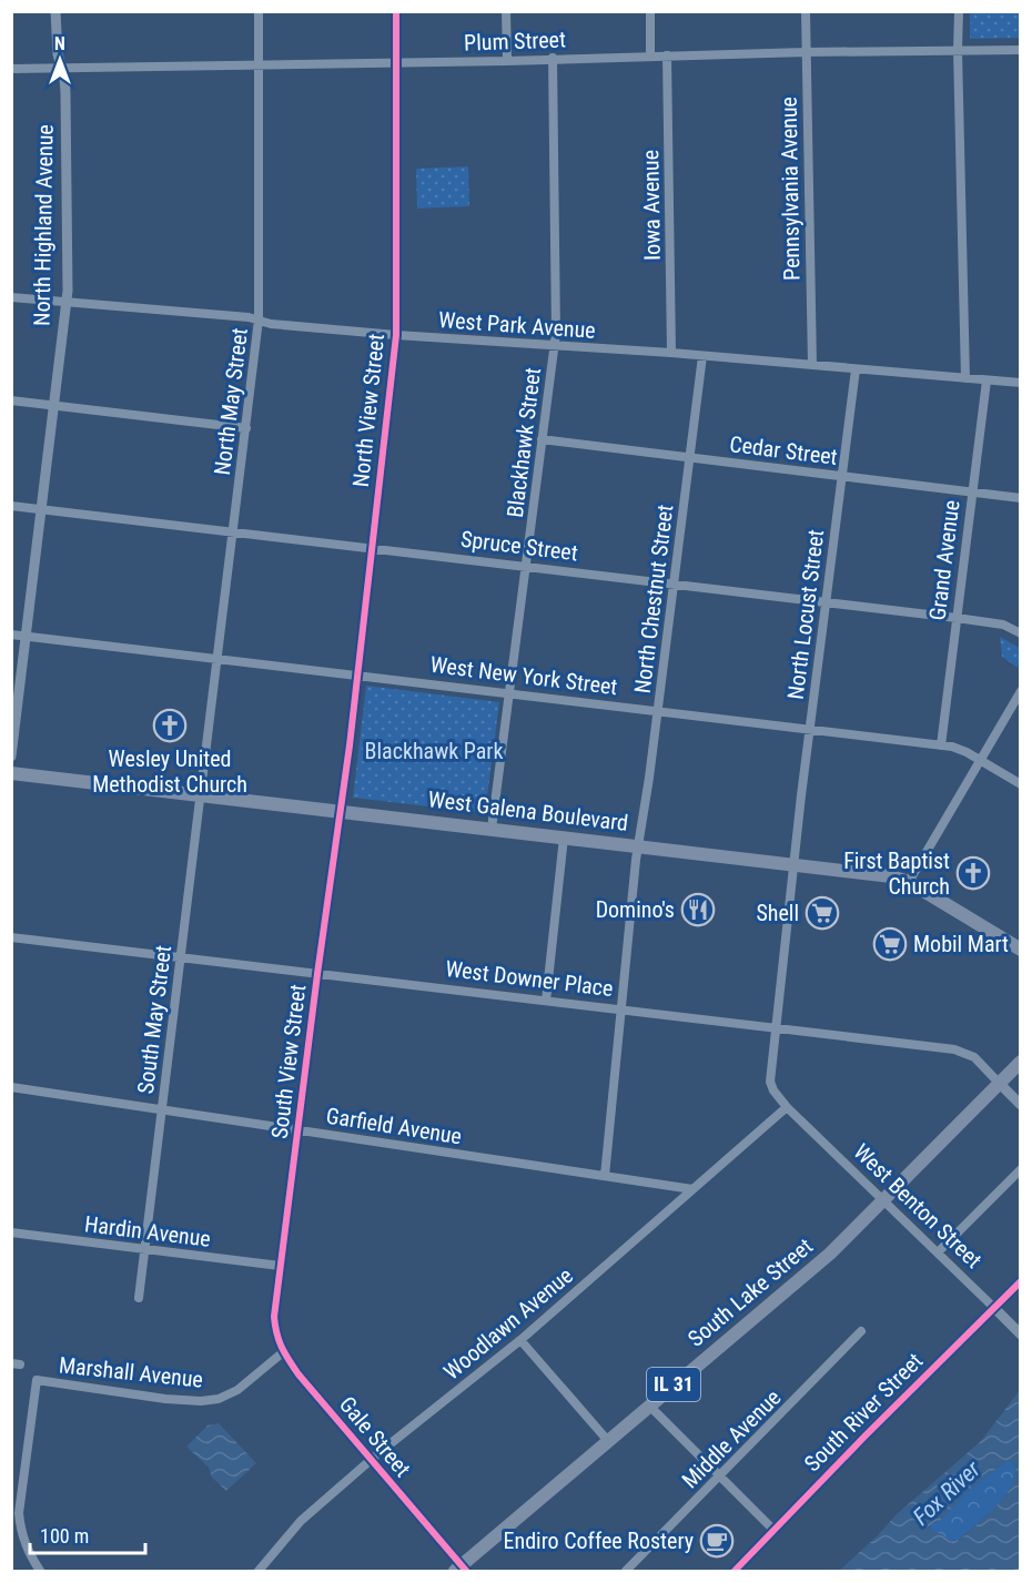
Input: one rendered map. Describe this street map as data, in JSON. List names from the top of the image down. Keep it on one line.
{"streets":{"main road":["West Galena Boulevard","South Lake Street","IL 31"],"street":["Plum Street","Pennsylvania Avenue","Iowa Avenue","North Highland Avenue","West Park Avenue","North May Street","North View Street","Blackhawk Street","Cedar Street","Spruce Street","Grand Avenue","North Chestnut Street","North Locust Street","West New York Street","West Downer Place","South May Street","South View Street","Garfield Avenue","West Benton Street","Hardin Avenue","Woodlawn Avenue","Marshall Avenue","South River Street","Gale Street","Middle Avenue"]},"crossings":[["Plum Street","Pennsylvania Avenue"],["Plum Street","Iowa Avenue"],["Plum Street","North Highland Avenue"],["Plum Street","North May Street"],["Plum Street","North View Street"],["Plum Street","Blackhawk Street"],["Pennsylvania Avenue","West Park Avenue"],["Iowa Avenue","West Park Avenue"],["North Highland Avenue","West Park Avenue"],["North Highland Avenue","Spruce Street"],["North Highland Avenue","West New York Street"],["West Park Avenue","North May Street"],["West Park Avenue","North View Street"],["West Park Avenue","Blackhawk Street"],["West Park Avenue","Grand Avenue"],["West Park Avenue","North Chestnut Street"],["West Park Avenue","North Locust Street"],["North May Street","Spruce Street"],["North May Street","West New York Street"],["North May Street","West Galena Boulevard"],["North May Street","South May Street"],["North View Street","Spruce Street"],["North View Street","West New York Street"],["North View Street","West Galena Boulevard"],["North View Street","South View Street"],["Blackhawk Street","Cedar Street"],["Blackhawk Street","Spruce Street"],["Blackhawk Street","West New York Street"],["Blackhawk Street","West Galena Boulevard"],["Cedar Street","Grand Avenue"],["Cedar Street","North Chestnut Street"],["Cedar Street","North Locust Street"],["Spruce Street","Grand Avenue"],["Spruce Street","North Chestnut Street"],["Spruce Street","North Locust Street"],["Grand Avenue","West New York Street"],["North Chestnut Street","West New York Street"],["North Chestnut Street","West Galena Boulevard"],["North Chestnut Street","West Downer Place"],["North Chestnut Street","Garfield Avenue"],["North Locust Street","West New York Street"],["North Locust Street","West Galena Boulevard"],["North Locust Street","West Downer Place"],["North Locust Street","West Benton Street"],["West Galena Boulevard","South May Street"],["West Galena Boulevard","South View Street"],["West Downer Place","South May Street"],["West Downer Place","South View Street"],["West Downer Place","West Benton Street"],["West Downer Place","South Lake Street"],["South May Street","Garfield Avenue"],["South May Street","Hardin Avenue"],["South View Street","Garfield Avenue"],["South View Street","Hardin Avenue"],["South View Street","Gale Street"],["Garfield Avenue","Woodlawn Avenue"],["West Benton Street","South Lake Street"],["West Benton Street","Woodlawn Avenue"],["West Benton Street","South River Street"],["South Lake Street","Gale Street"],["Woodlawn Avenue","Gale Street"],["Marshall Avenue","Gale Street"]],"water":["Fox River"],"parks":["Blackhawk Park"],"places":{"church":["Wesley United Methodist Church","First Baptist Church"],"restaurant":["Domino's"],"supermarket":["Shell","Mobil Mart"],"cafe":["Endiro Coffee Rostery"]},"scale_bar":"100 m","north":"top"}
